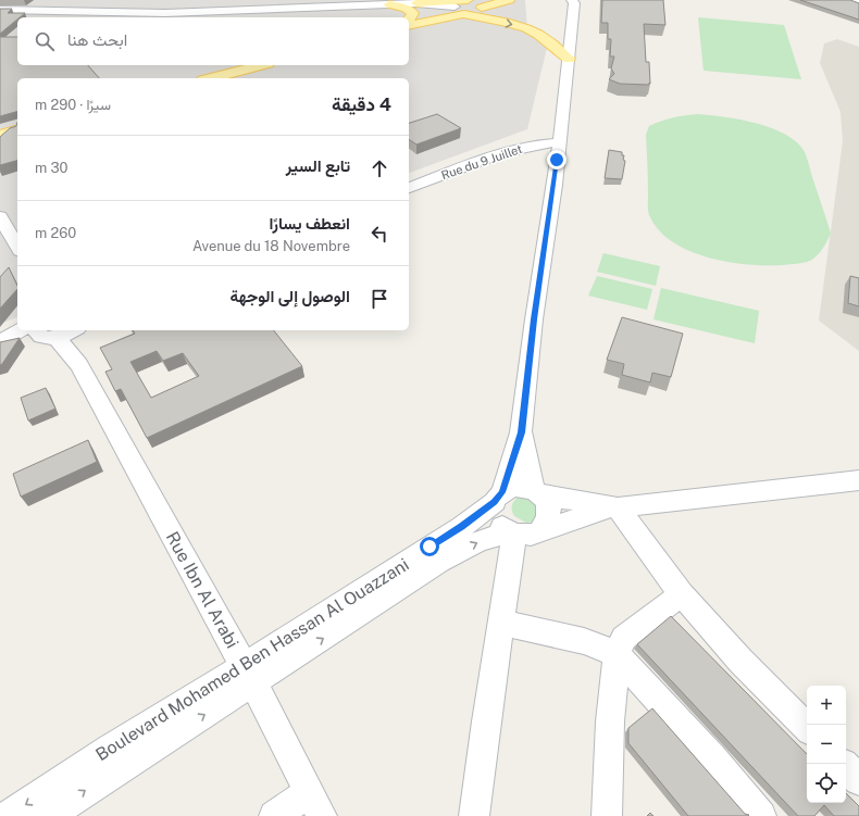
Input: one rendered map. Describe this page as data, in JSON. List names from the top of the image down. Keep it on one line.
{"streets":{"street":["Rue du 9 Juillet","Rue Ibn Al Arabi","Boulevard Mohamed Ben Hassan Al Ouazzani"]},"crossings":[["Rue Ibn Al Arabi","Boulevard Mohamed Ben Hassan Al Ouazzani"]],"page":{"search":"ابحث هنا","heading":["4 دقيقة","سيرًا · 290 m"],"list":[["تابع السير","30 m"],["انعطف يسارًا","Avenue du 18 Novembre","260 m"],"الوصول إلى الوجهة"],"map_buttons":["+","−"]}}
